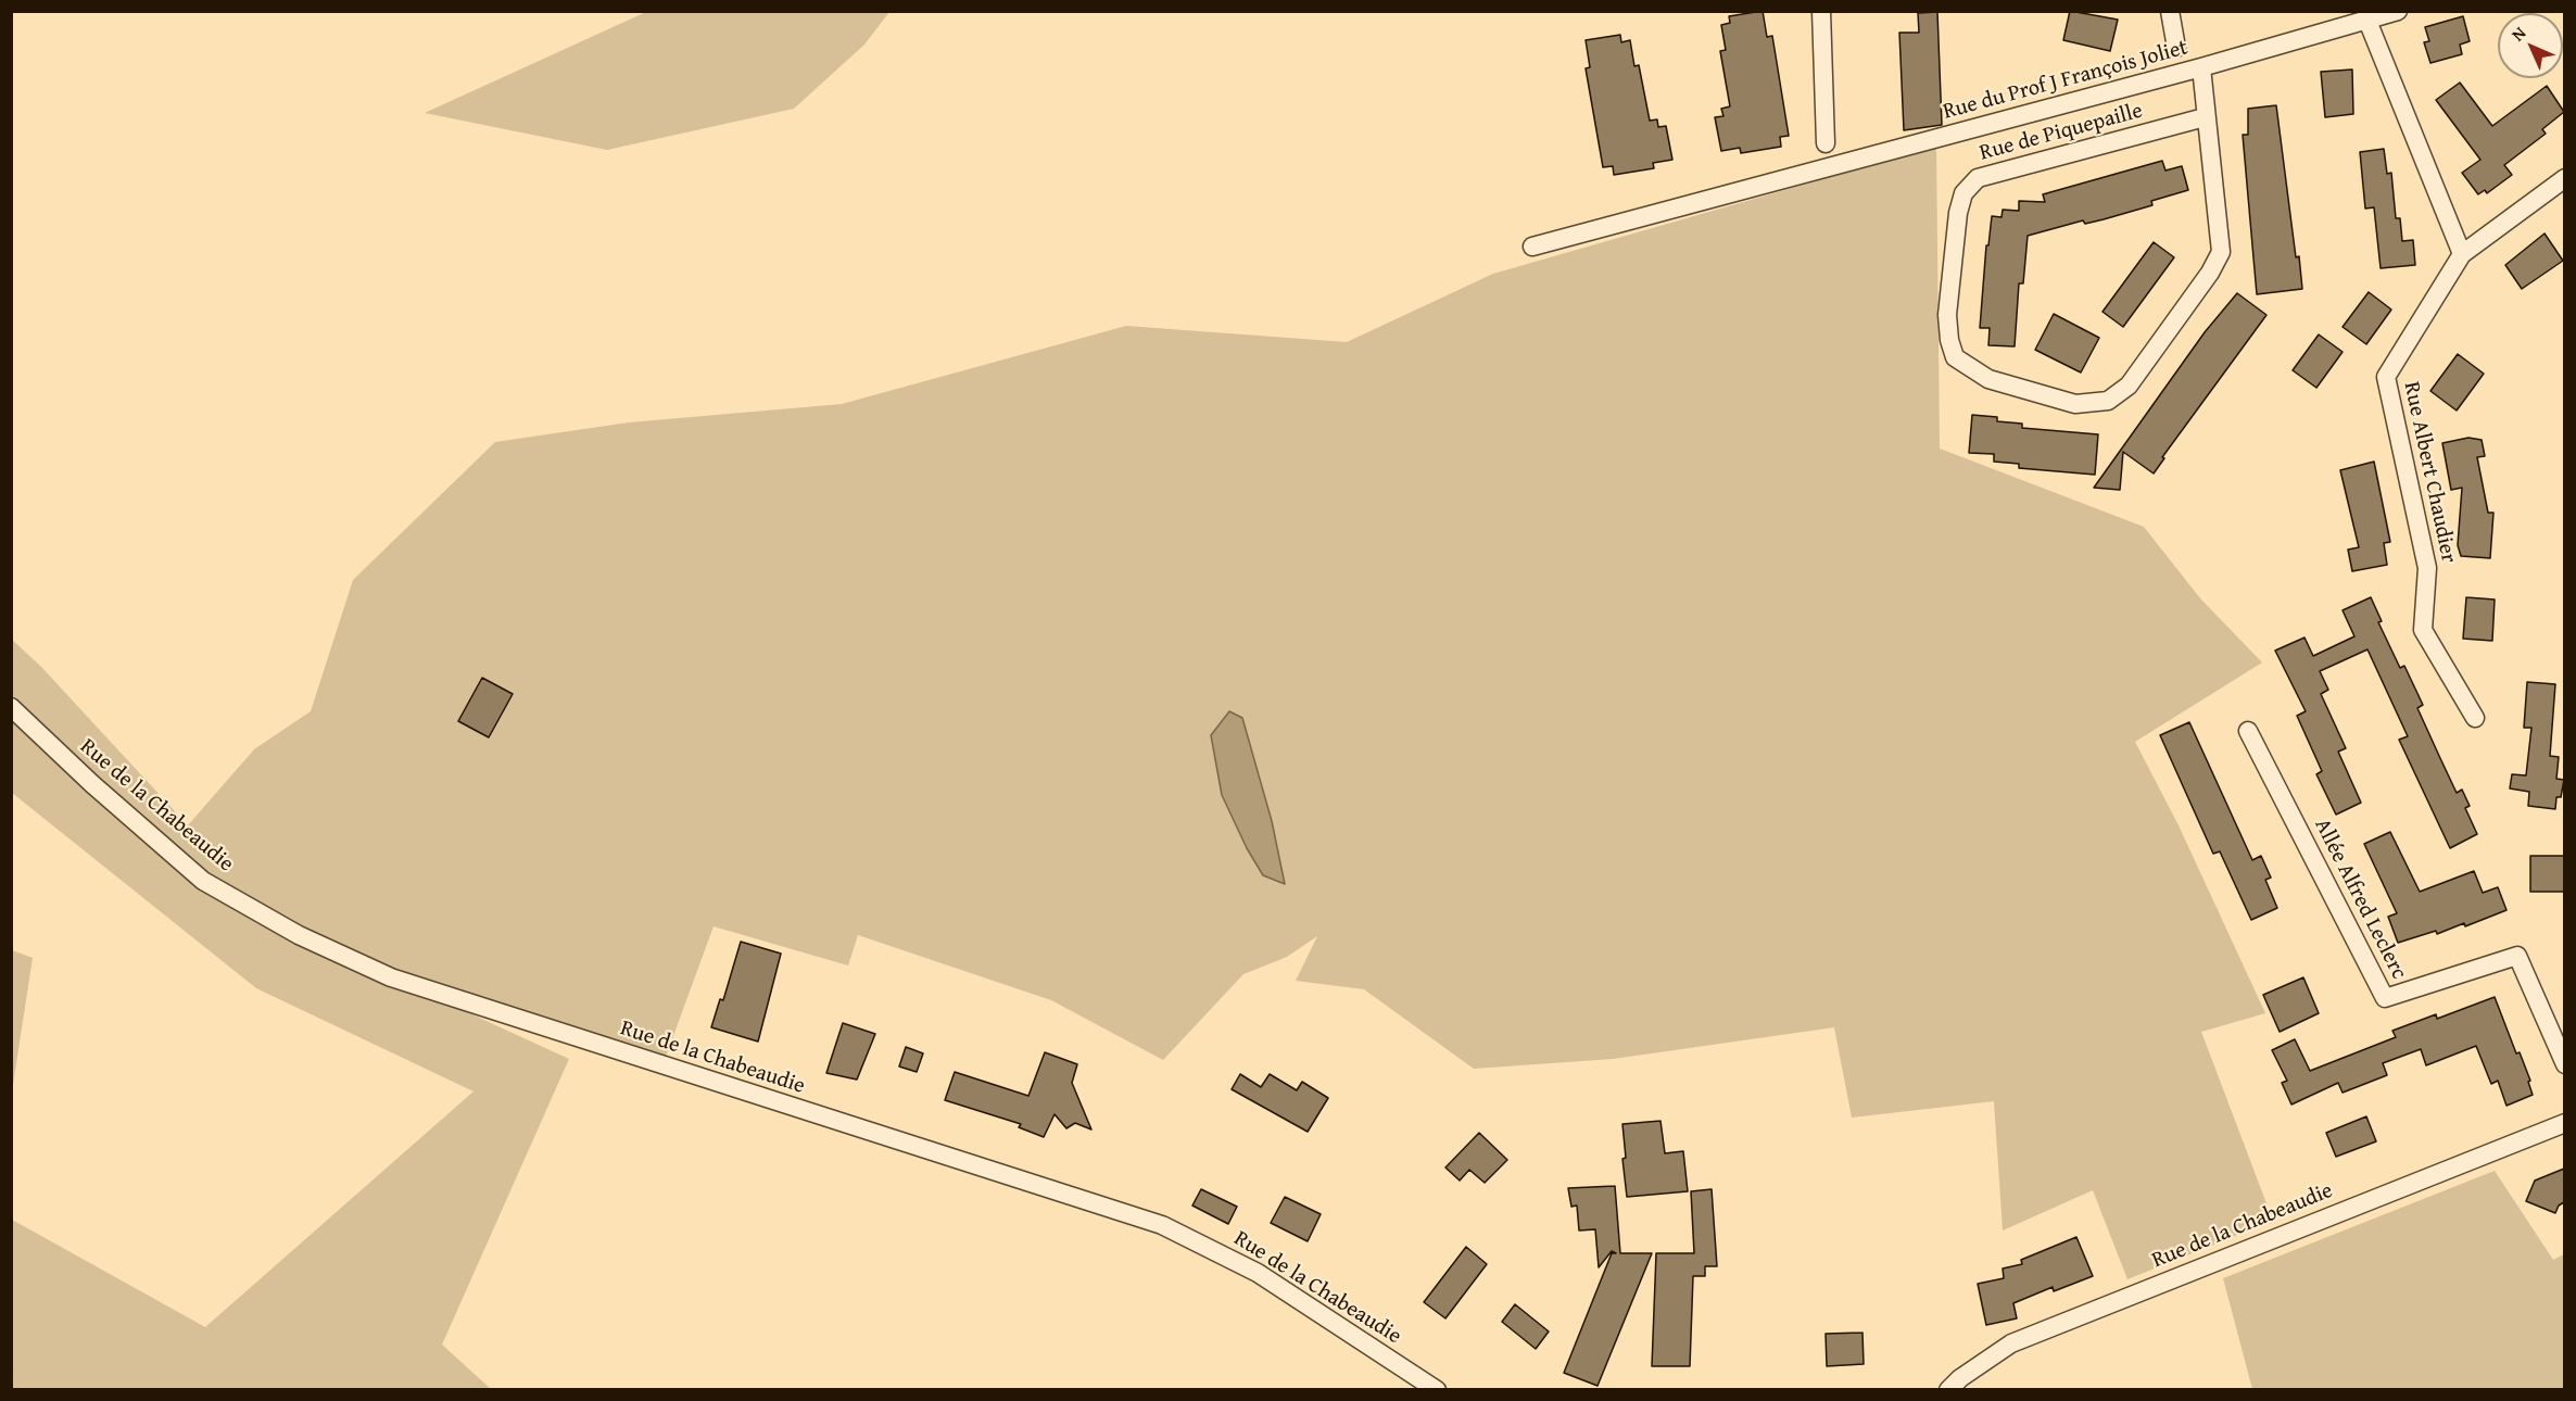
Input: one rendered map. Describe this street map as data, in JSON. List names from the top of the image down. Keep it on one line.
{"streets":{"street":["Rue du Prof J François Joliet","Rue de Piquepaille","Rue Albert Chaudier","Rue de la Chabeaudie","Allée Alfred Leclerc"]},"crossings":[["Rue du Prof J François Joliet","Rue de Piquepaille"]],"north":"top left"}
